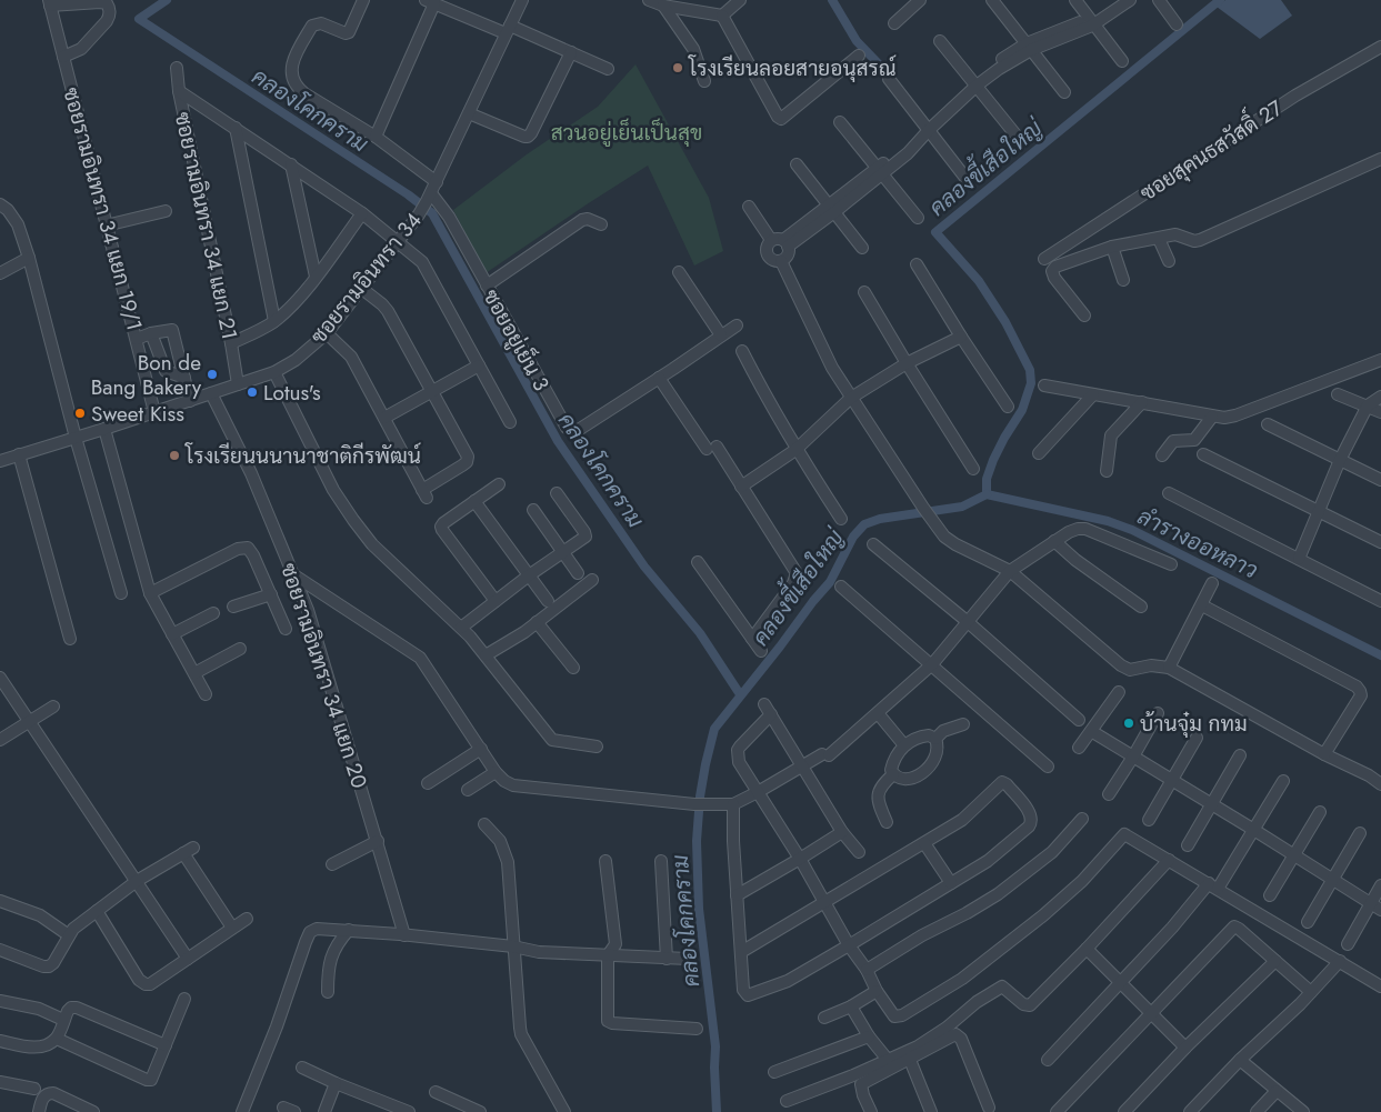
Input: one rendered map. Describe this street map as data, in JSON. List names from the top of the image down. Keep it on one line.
{"streets":{"street":["ซอยสุคนธสวัสดิ์ 27","ซอยรามอินทรา 34 แยก 19/1","ซอยรามอินทรา 34 แยก 21","ซอยรามอินทรา 34","ซอยอยู่เย็น 3","ซอยรามอินทรา 34 แยก 20"]},"crossings":[["ซอยรามอินทรา 34 แยก 19/1","ซอยรามอินทรา 34"],["ซอยรามอินทรา 34 แยก 21","ซอยรามอินทรา 34"],["ซอยรามอินทรา 34","ซอยอยู่เย็น 3"],["ซอยรามอินทรา 34","ซอยรามอินทรา 34 แยก 20"]],"water":["คลองโคกคราม","คลองขี้เสือใหญ่","ลำรางออหลาว"],"parks":["สวนอยู่เย็นเป็นสุข"],"places":["โรงเรียนลอยสายอนุสรณ์","Bon de Bang Bakery","Lotus's","Sweet Kiss","โรงเรียนนนานาชาติกีรพัฒน์","บ้านจุ๋ม กทม"]}
